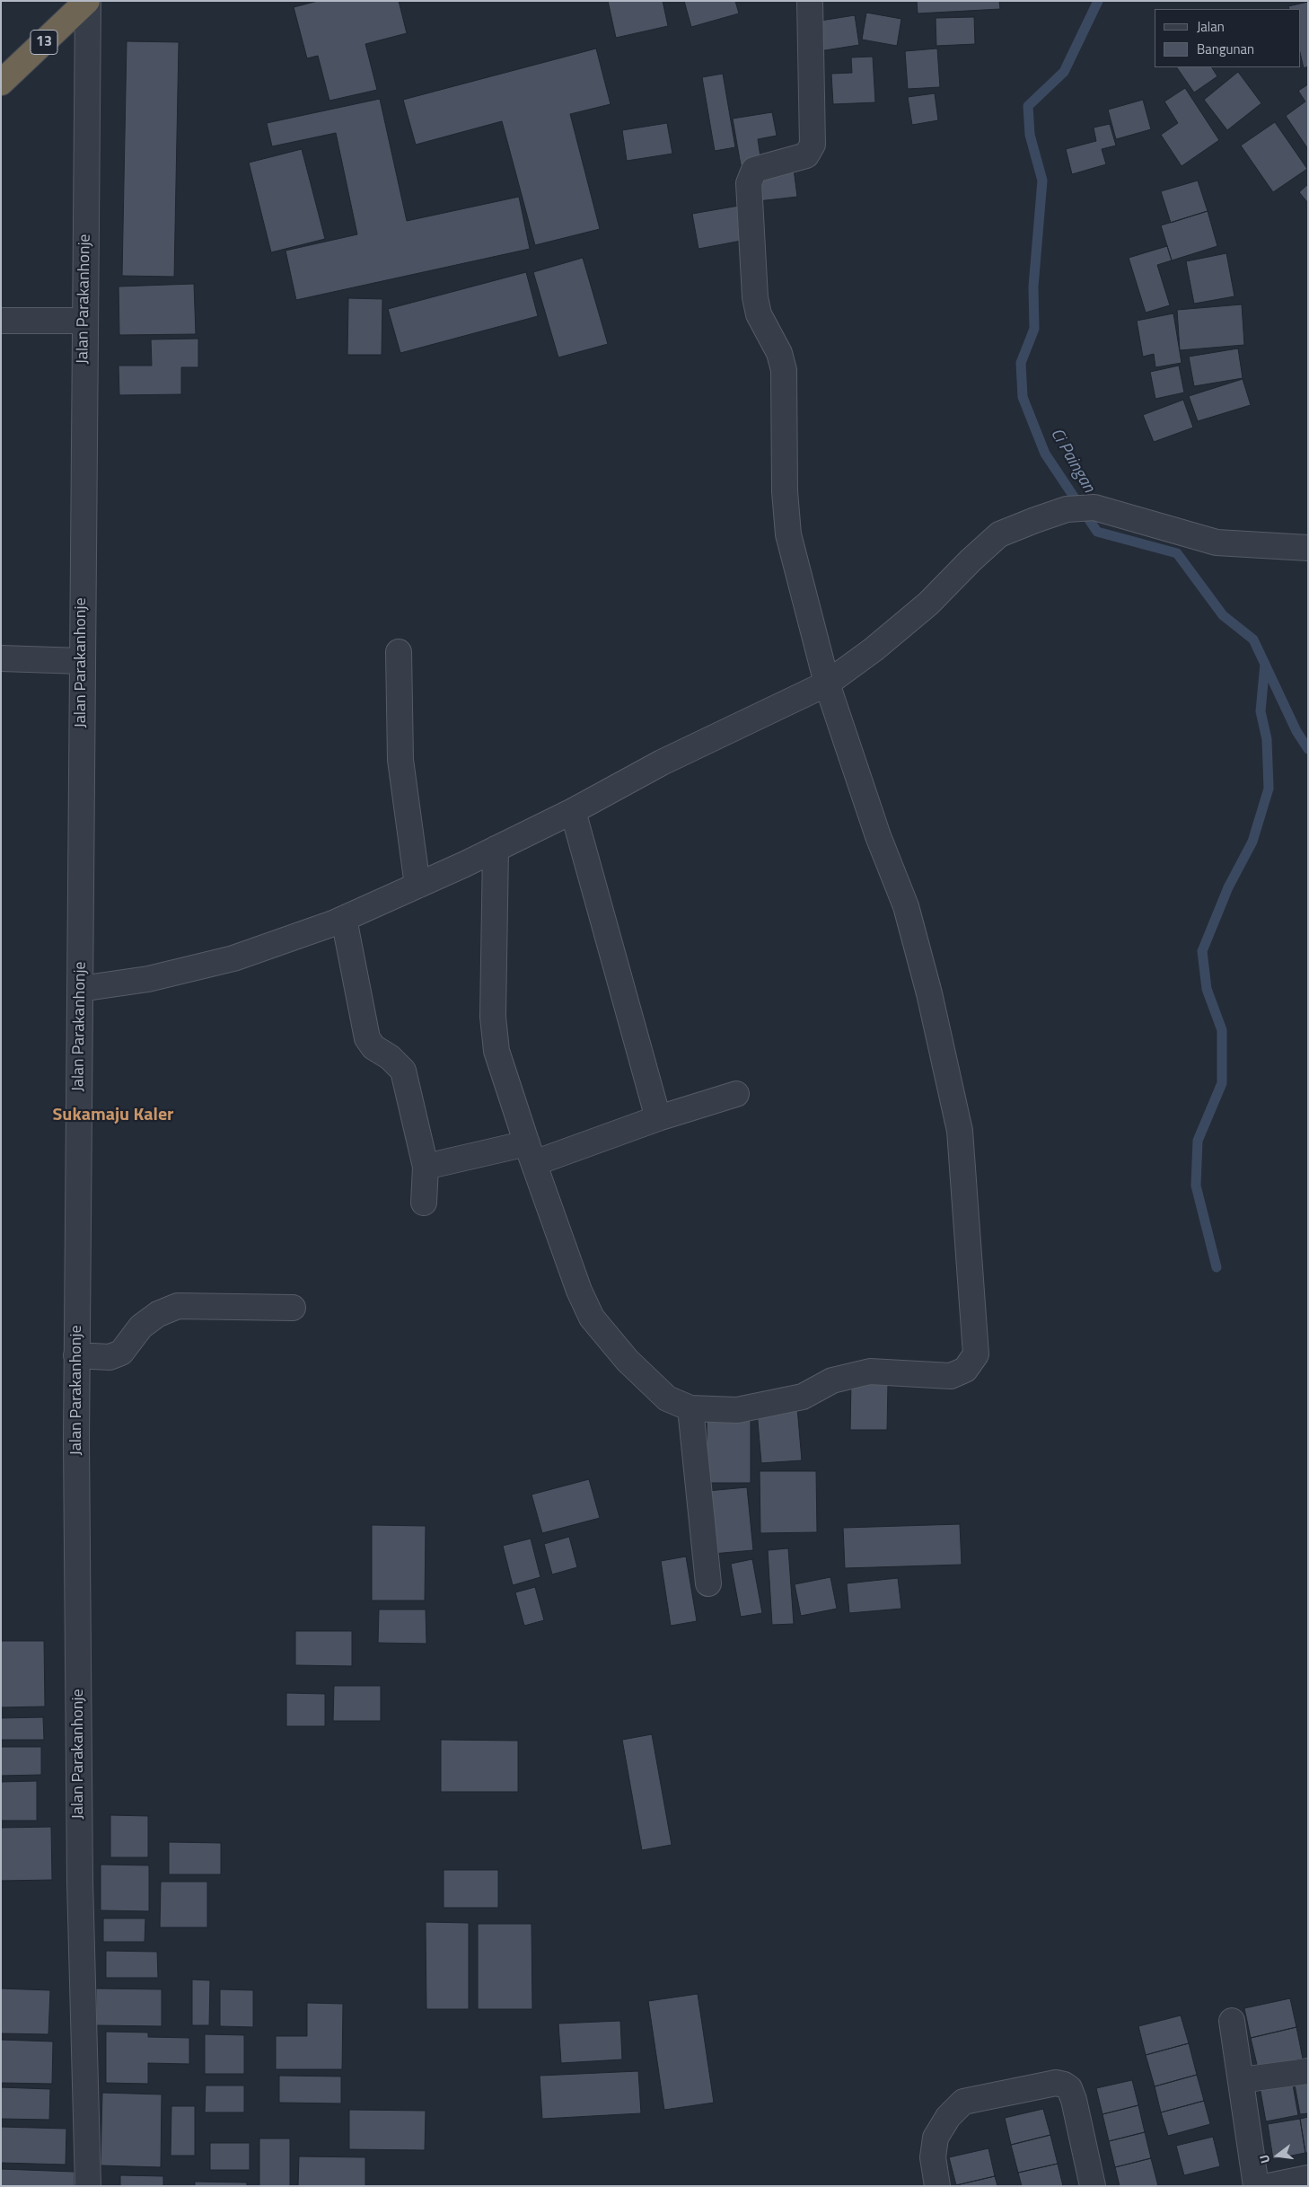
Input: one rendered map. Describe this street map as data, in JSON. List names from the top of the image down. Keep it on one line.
{"streets":{"highway":["13"],"street":["Jalan Parakanhonje"]},"crossings":[["13","Jalan Parakanhonje"]],"districts":["Sukamaju Kaler"],"water":["Ci Paingan"],"legend":["Jalan","Bangunan"],"north":"left"}
